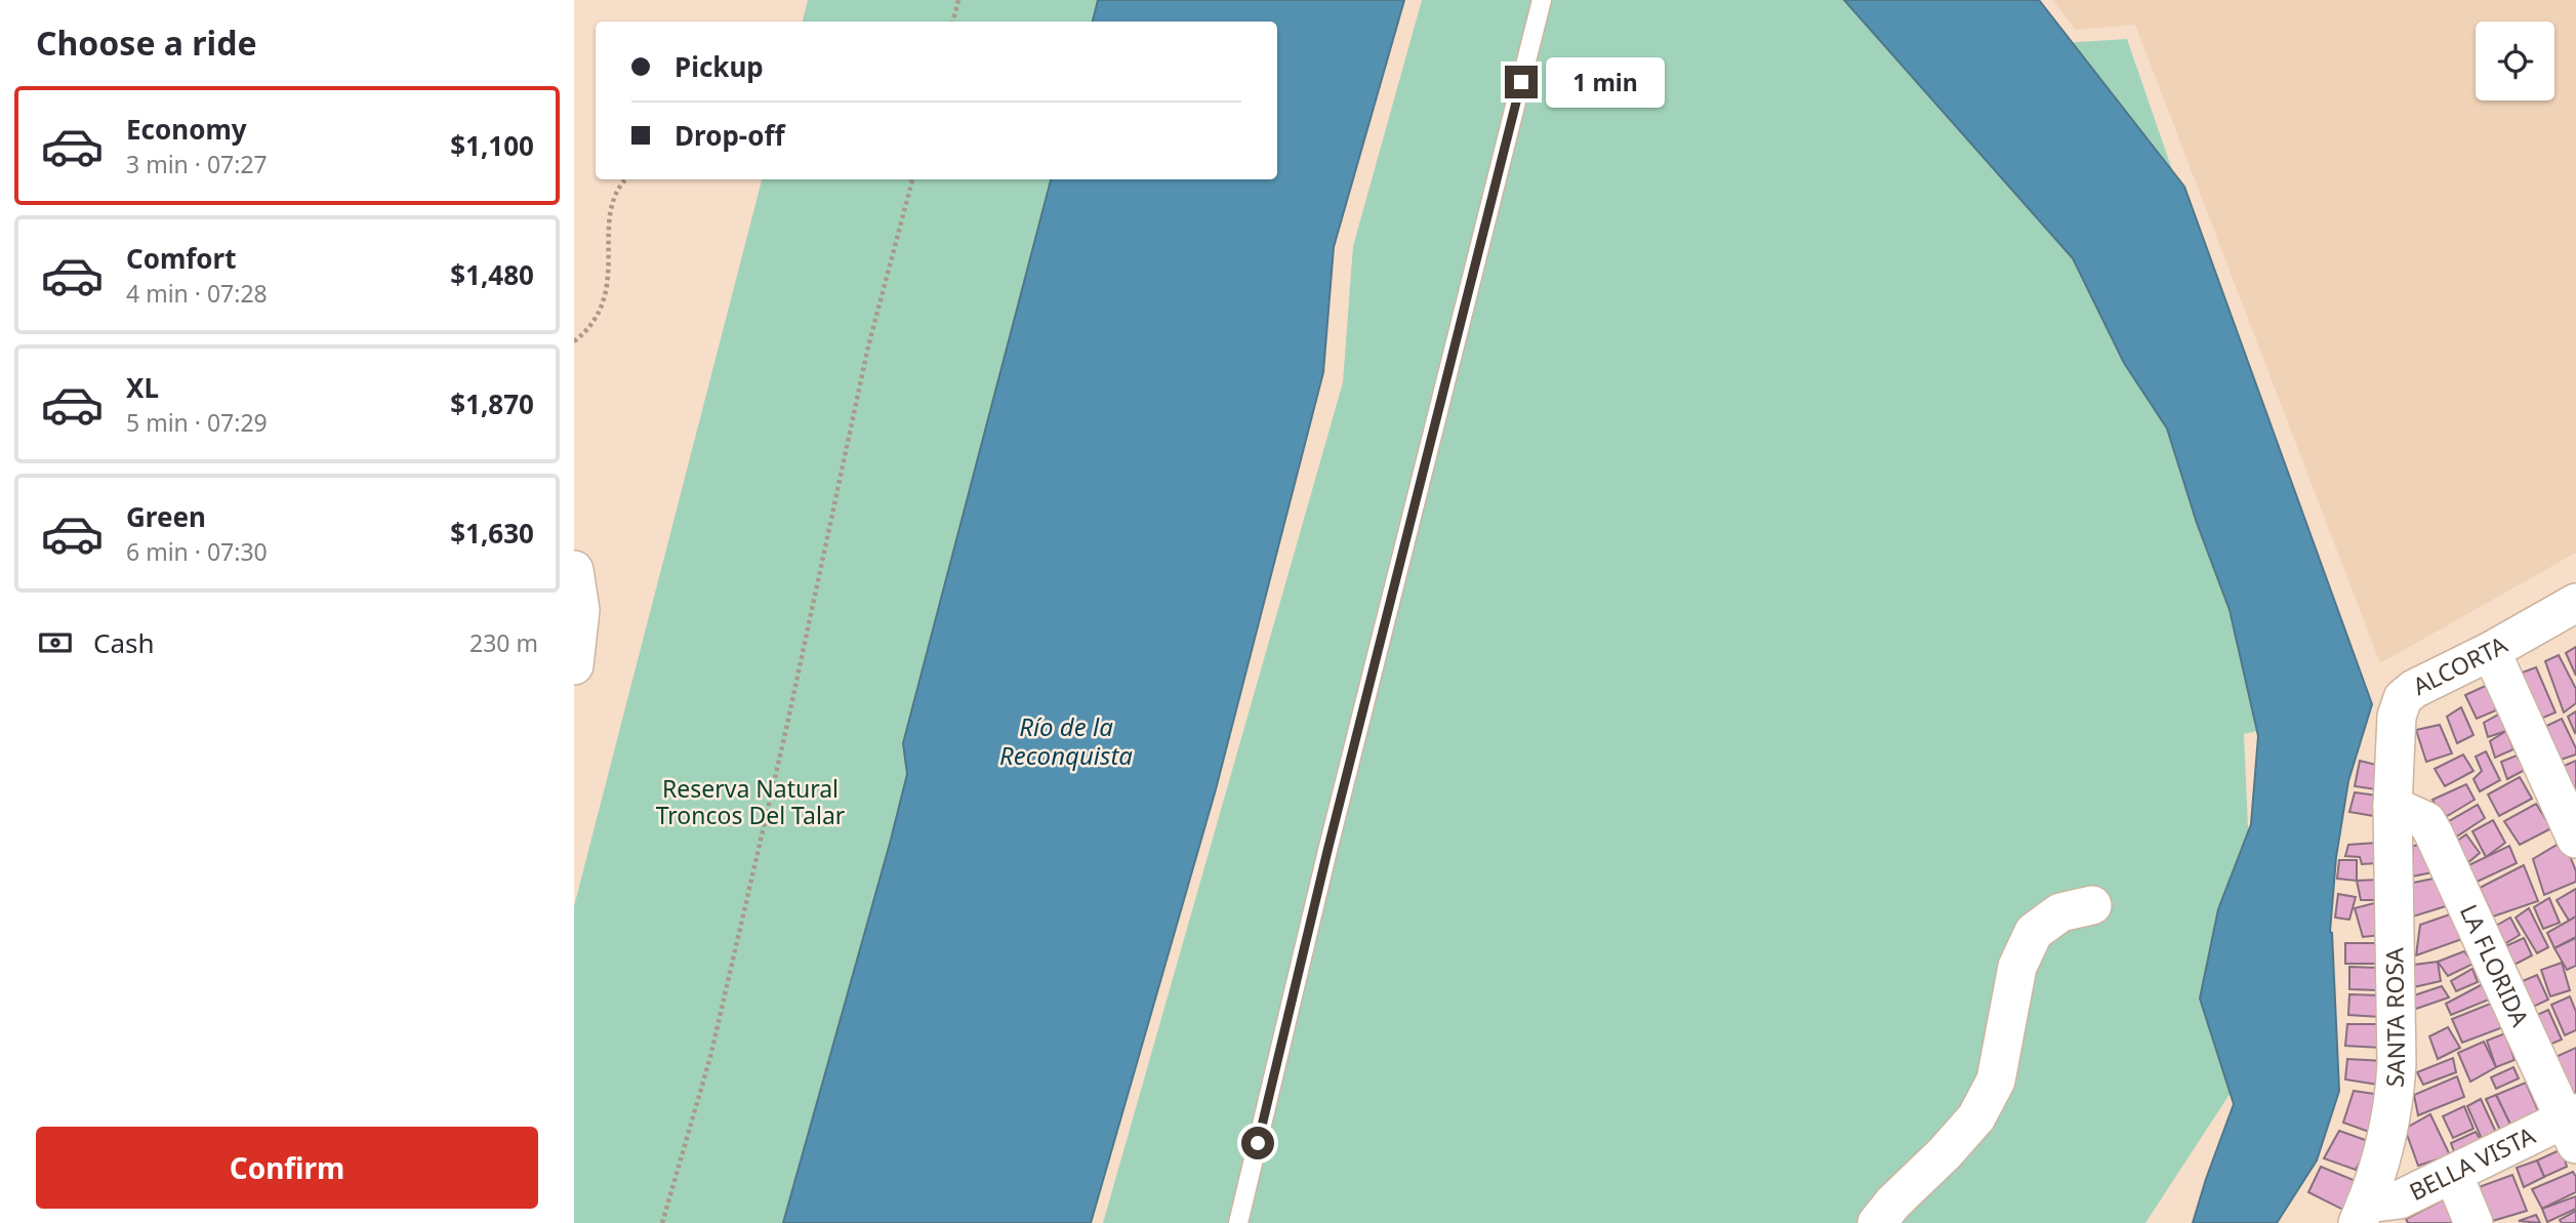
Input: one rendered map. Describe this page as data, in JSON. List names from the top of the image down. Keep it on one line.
{"streets":{"street":["ALCORTA","LA FLORIDA","SANTA ROSA","BELLA VISTA"]},"crossings":[["ALCORTA","LA FLORIDA"],["ALCORTA","SANTA ROSA"],["LA FLORIDA","SANTA ROSA"],["LA FLORIDA","BELLA VISTA"],["SANTA ROSA","BELLA VISTA"]],"water":["Río de la Reconquista"],"parks":["Reserva Natural Troncos Del Talar"],"page":{"heading":"Choose a ride","banner":["Pickup","Drop-off"],"bubble":"1 min","list":[{"name":"Economy","note":"3 min · 07:27","value":"$1,100"},{"name":"Comfort","note":"4 min · 07:28","value":"$1,480"},{"name":"XL","note":"5 min · 07:29","value":"$1,870"},{"name":"Green","note":"6 min · 07:30","value":"$1,630"}],"pay":["Cash","230 m"],"buttons":"Confirm"}}
